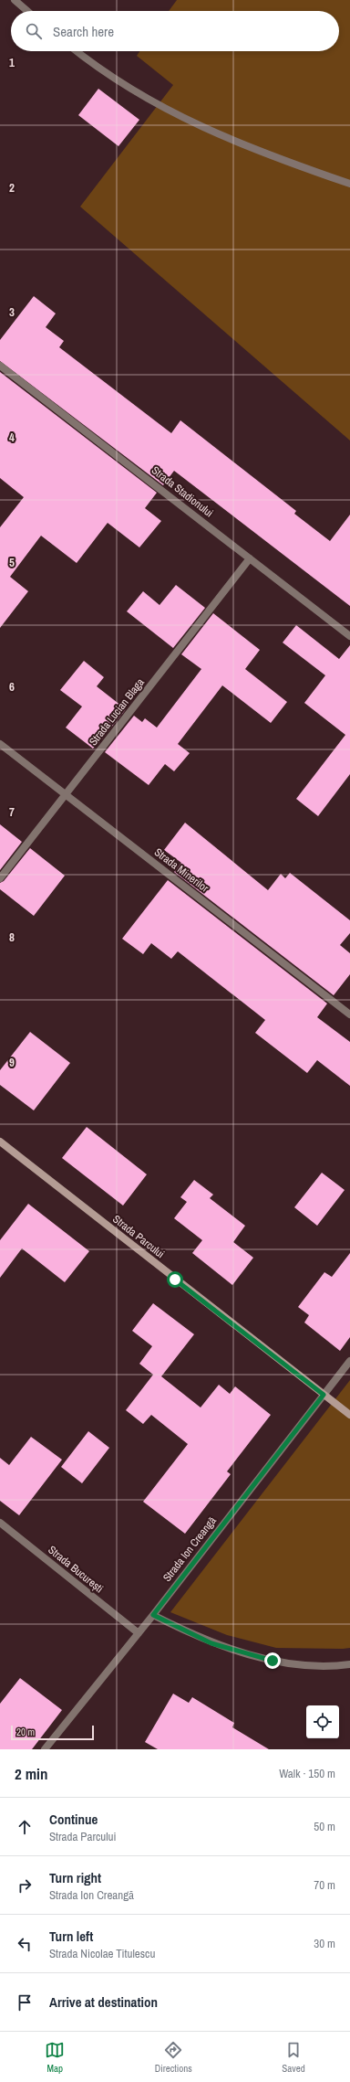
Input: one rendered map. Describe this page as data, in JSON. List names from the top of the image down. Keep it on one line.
{"streets":{"main road":["Strada Parcului"],"street":["Strada Stadionului","Strada Lucian Blaga","Strada Minerilor","Strada Ion Creangă","Strada București"]},"crossings":[["Strada Stadionului","Strada Lucian Blaga"],["Strada Lucian Blaga","Strada Minerilor"],["Strada Parcului","Strada Ion Creangă"],["Strada Ion Creangă","Strada București"]],"scale_bar":"20 m","page":{"search":"Search here","scale":"20 m","heading":["2 min","Walk · 150 m"],"list":[["Continue","Strada Parcului","50 m"],["Turn right","Strada Ion Creangă","70 m"],["Turn left","Strada Nicolae Titulescu","30 m"],"Arrive at destination"],"nav":["Map","Directions","Saved"]},"grid":{"rows":["1","2","3","4","5","6","7","8","9"]}}
